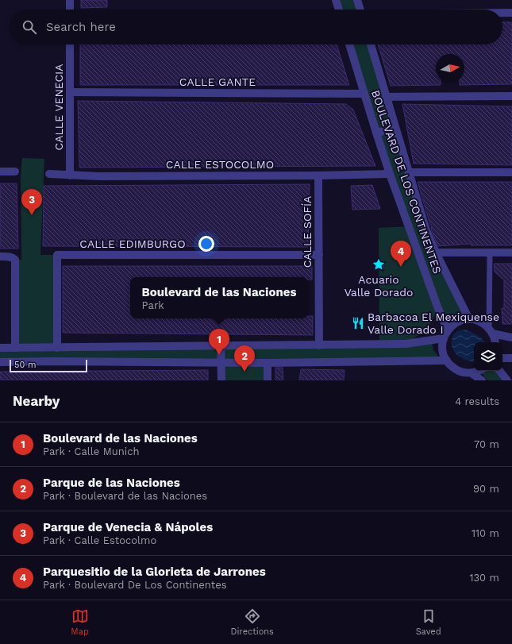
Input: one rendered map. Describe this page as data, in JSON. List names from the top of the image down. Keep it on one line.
{"streets":{"street":["CALLE GANTE","CALLE VENECIA","CALLE ESTOCOLMO","BOULEVARD DE LOS CONTINENTES","CALLE SOFÍA","CALLE EDIMBURGO"]},"crossings":[["CALLE GANTE","CALLE VENECIA"],["CALLE GANTE","BOULEVARD DE LOS CONTINENTES"],["CALLE VENECIA","CALLE ESTOCOLMO"],["CALLE ESTOCOLMO","BOULEVARD DE LOS CONTINENTES"],["CALLE ESTOCOLMO","CALLE SOFÍA"],["CALLE SOFÍA","CALLE EDIMBURGO"]],"places":{"place":["Acuario Valle Dorado"],"restaurant":["Barbacoa El Mexiquense Valle Dorado I"]},"scale_bar":"50 m","north":"right","page":{"search":"Search here","pins":["3","4","1","2"],"popup":["Boulevard de las Naciones","Park"],"scale":"50 m","heading":["Nearby","4 results"],"list":[{"mark":"1","name":"Boulevard de las Naciones","note":"Park · Calle Munich","value":"70 m"},{"mark":"2","name":"Parque de las Naciones","note":"Park · Boulevard de las Naciones","value":"90 m"},{"mark":"3","name":"Parque de Venecia & Nápoles","note":"Park · Calle Estocolmo","value":"110 m"},{"mark":"4","name":"Parquesitio de la Glorieta de Jarrones","note":"Park · Boulevard De Los Continentes","value":"130 m"}],"nav":["Map","Directions","Saved"]}}
